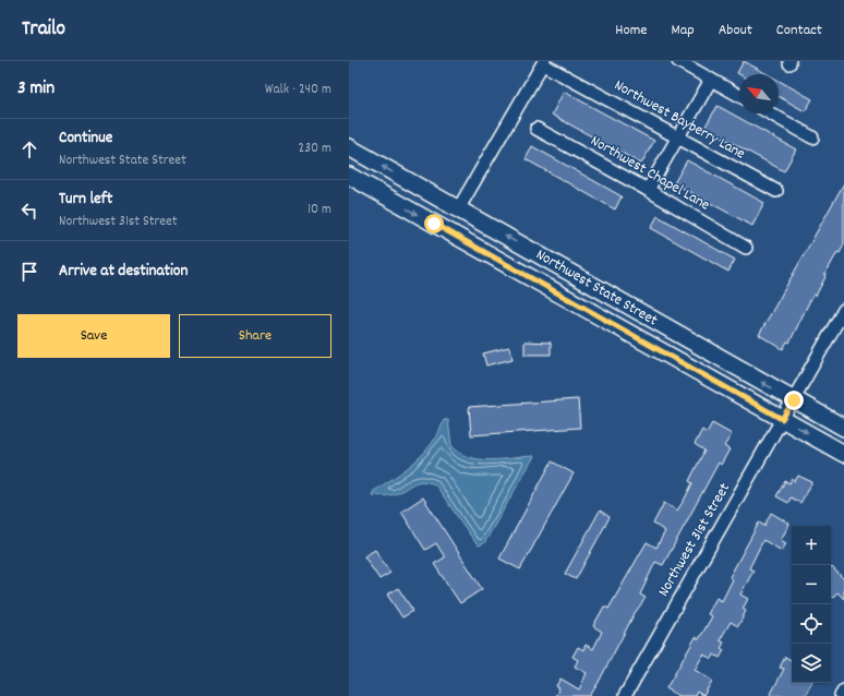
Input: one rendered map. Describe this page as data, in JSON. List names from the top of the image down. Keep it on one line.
{"streets":{"main road":["Northwest State Street"],"street":["Northwest Bayberry Lane","Northwest Chapel Lane","Northwest 31st Street"]},"crossings":[["Northwest State Street","Northwest 31st Street"]],"north":"top left","page":{"header":"Trailo","nav":["Home","Map","About","Contact"],"heading":["3 min","Walk · 240 m"],"list":[["Continue","Northwest State Street","230 m"],["Turn left","Northwest 31st Street","10 m"],"Arrive at destination"],"buttons":["Save","Share"],"map_buttons":["+","−"]}}
